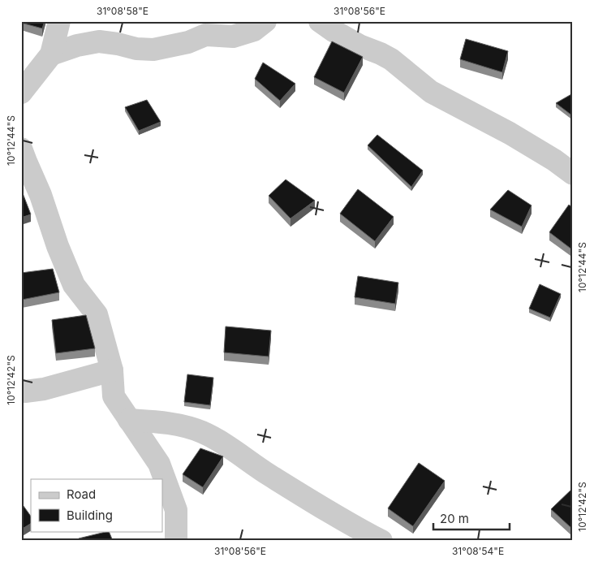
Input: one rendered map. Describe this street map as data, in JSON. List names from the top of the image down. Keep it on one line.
{"legend":["Road","Building"],"scale_bar":"20 m","coordinates":["31°08'58\"E","31°08'56\"E","10°12'44\"S","10°12'42\"S","31°08'54\"E"]}
